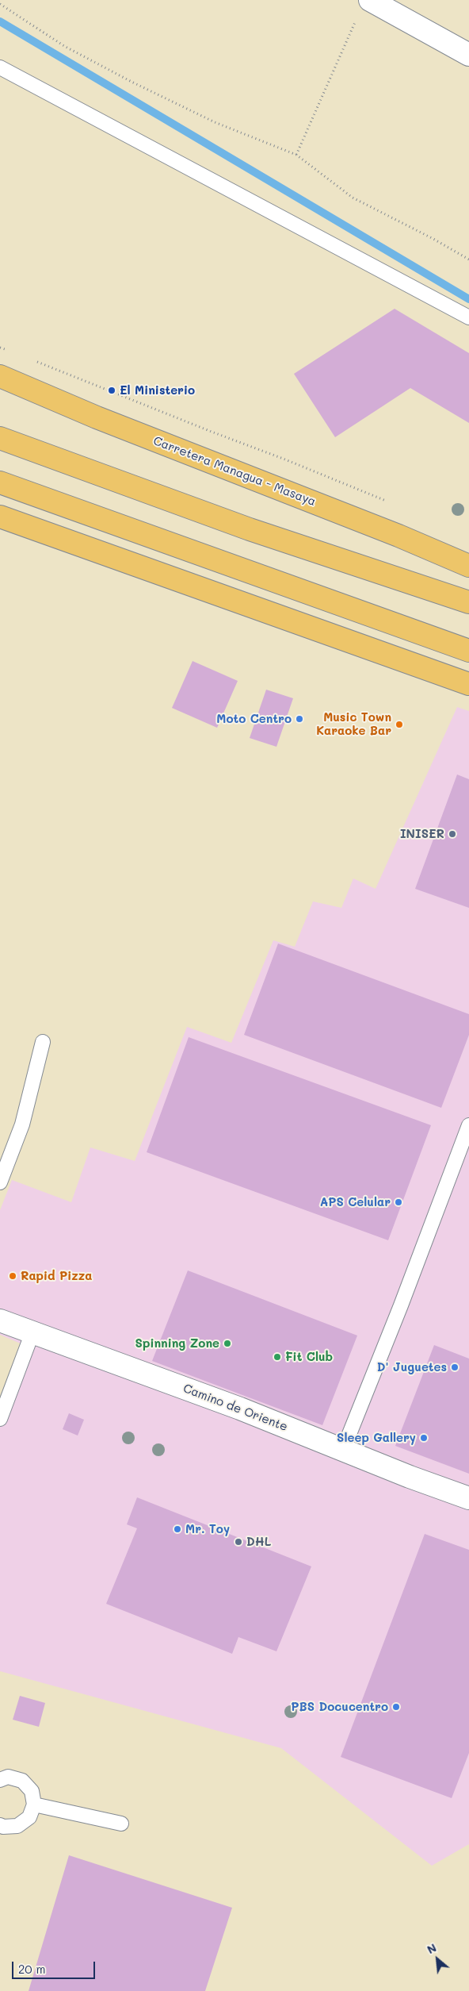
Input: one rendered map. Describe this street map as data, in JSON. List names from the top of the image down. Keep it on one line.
{"streets":{"highway":["Carretera Managua - Masaya"],"street":["Camino de Oriente"]},"places":["El Ministerio","Moto Centro","Music Town Karaoke Bar","INISER","APS Celular","Rapid Pizza","Spinning Zone","Fit Club","D' Juguetes","Sleep Gallery","Mr. Toy","DHL","PBS Docucentro"],"scale_bar":"20 m","north":"top left"}
